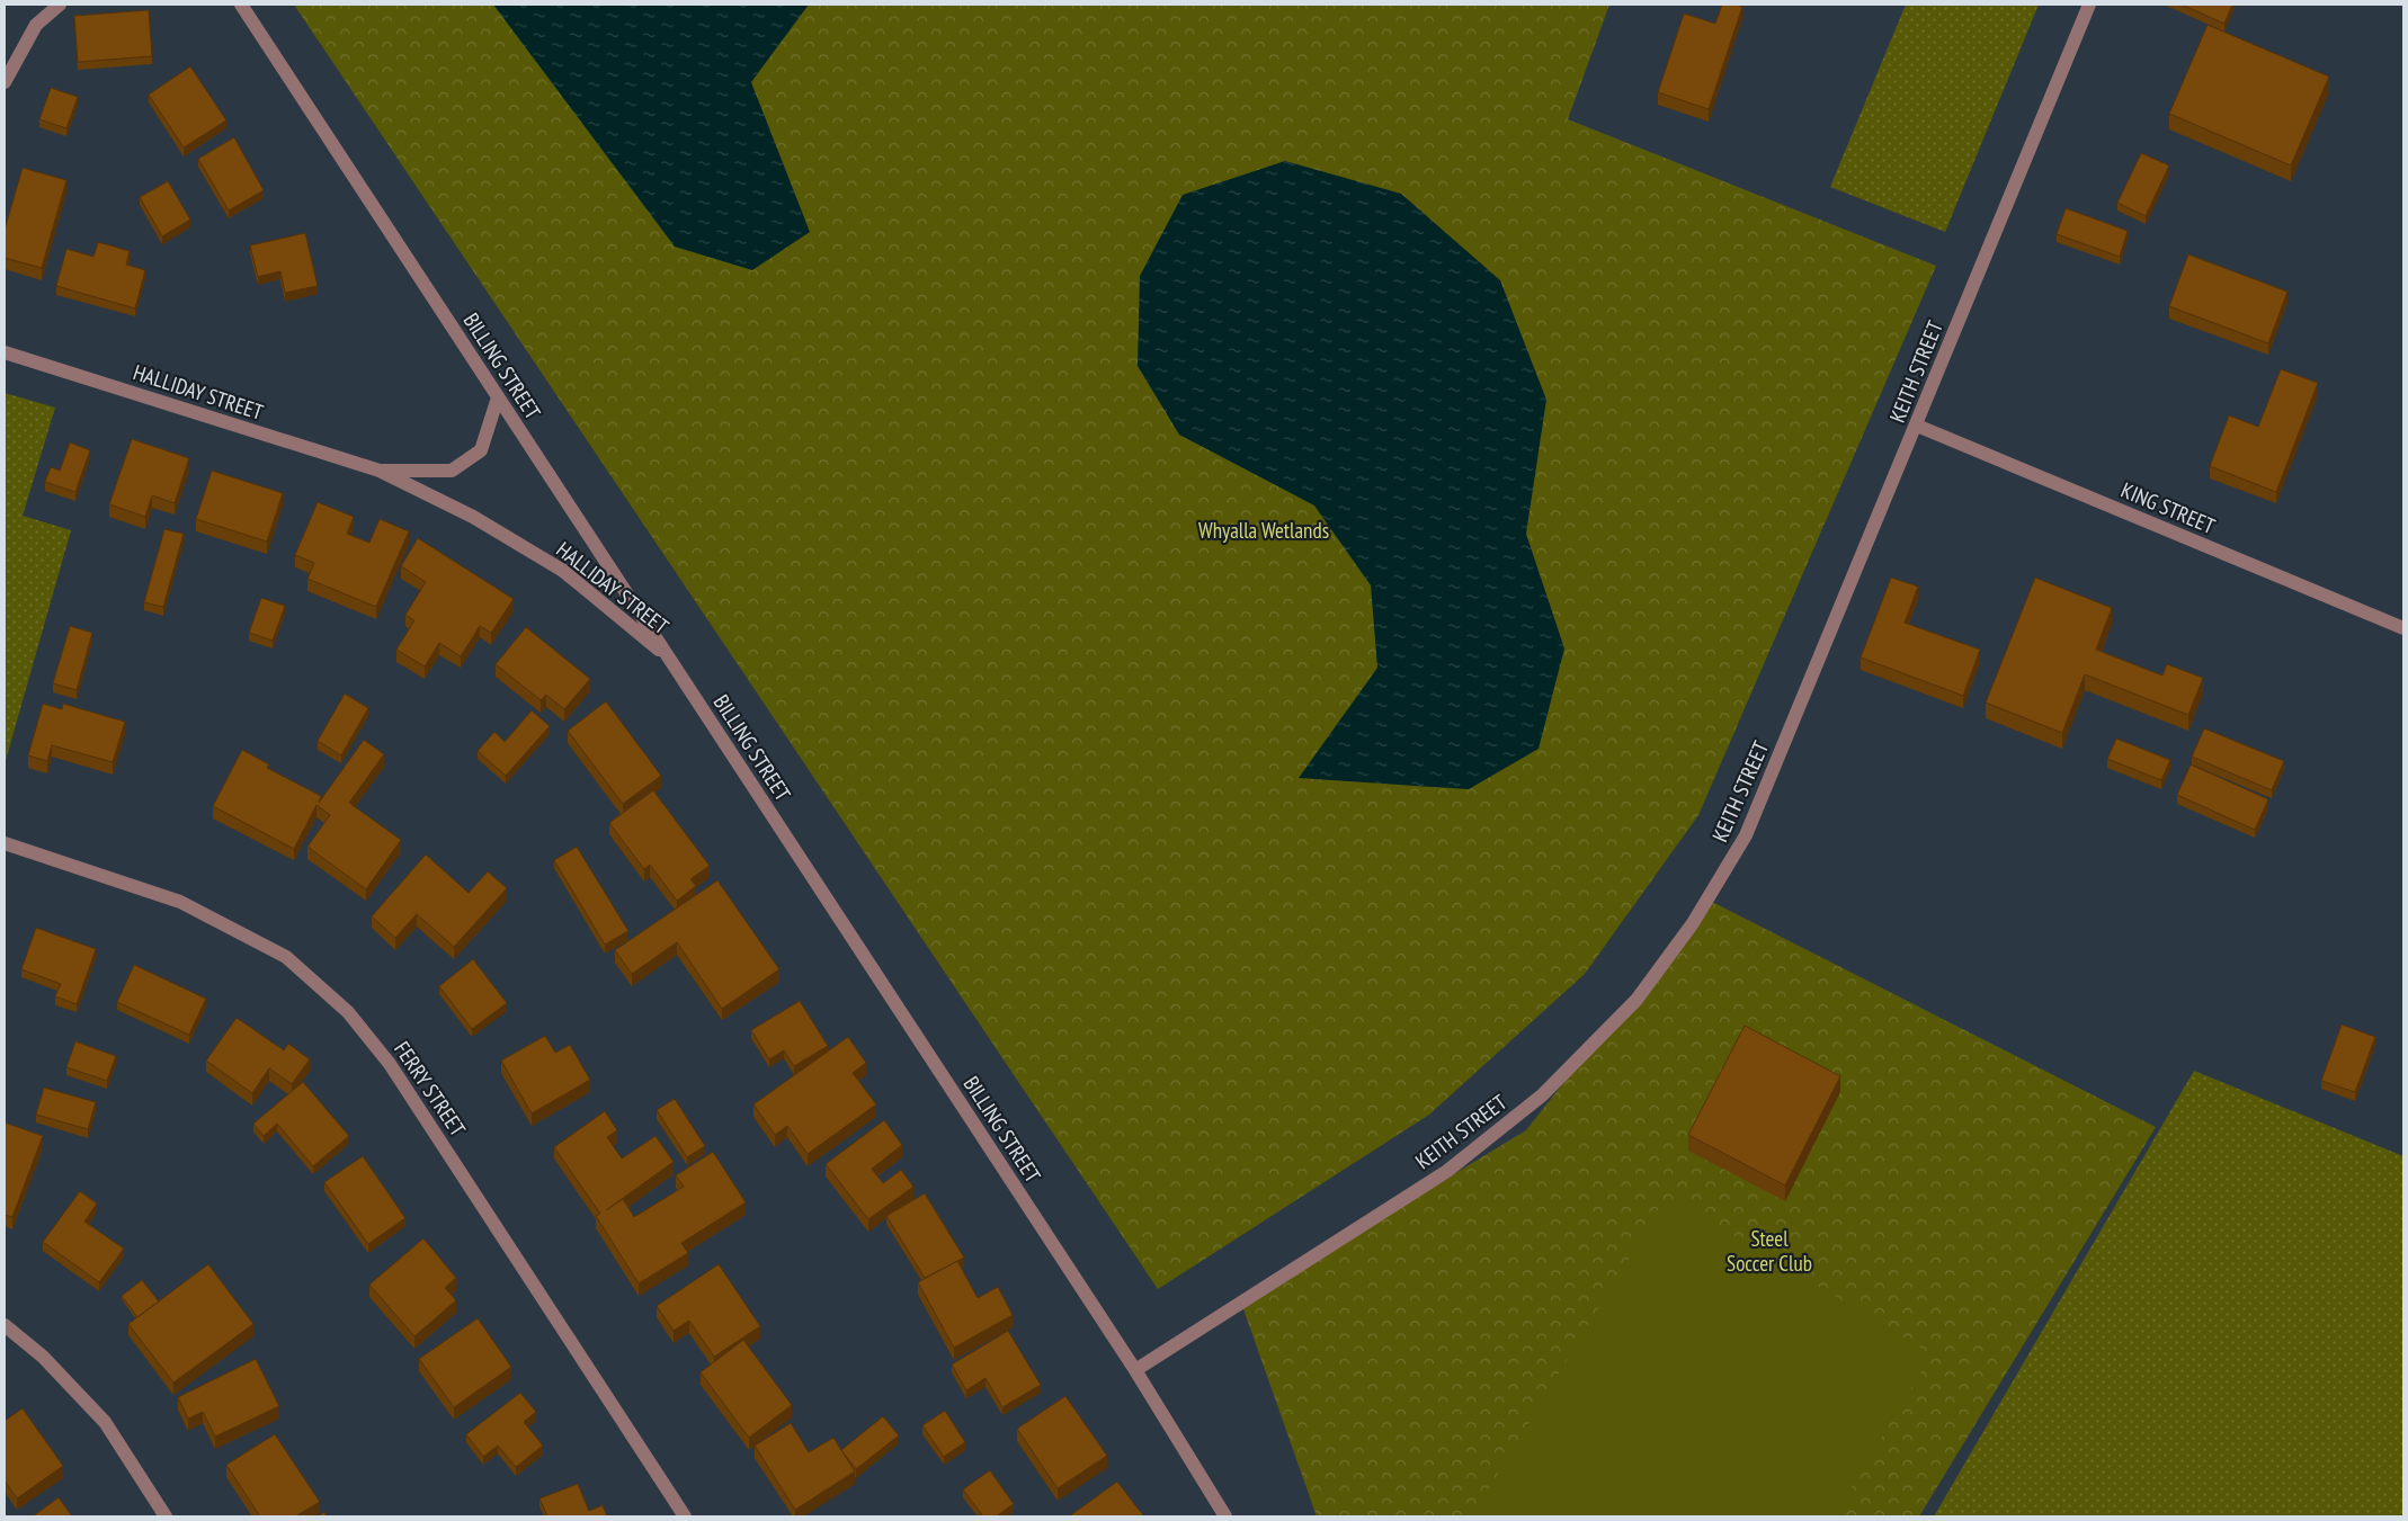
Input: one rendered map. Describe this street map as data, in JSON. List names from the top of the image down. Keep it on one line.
{"streets":{"street":["BILLING STREET","KEITH STREET","HALLIDAY STREET","KING STREET","FERRY STREET"]},"crossings":[["BILLING STREET","KEITH STREET"],["BILLING STREET","HALLIDAY STREET"],["KEITH STREET","KING STREET"]],"parks":["Whyalla Wetlands","Steel Soccer Club"]}
